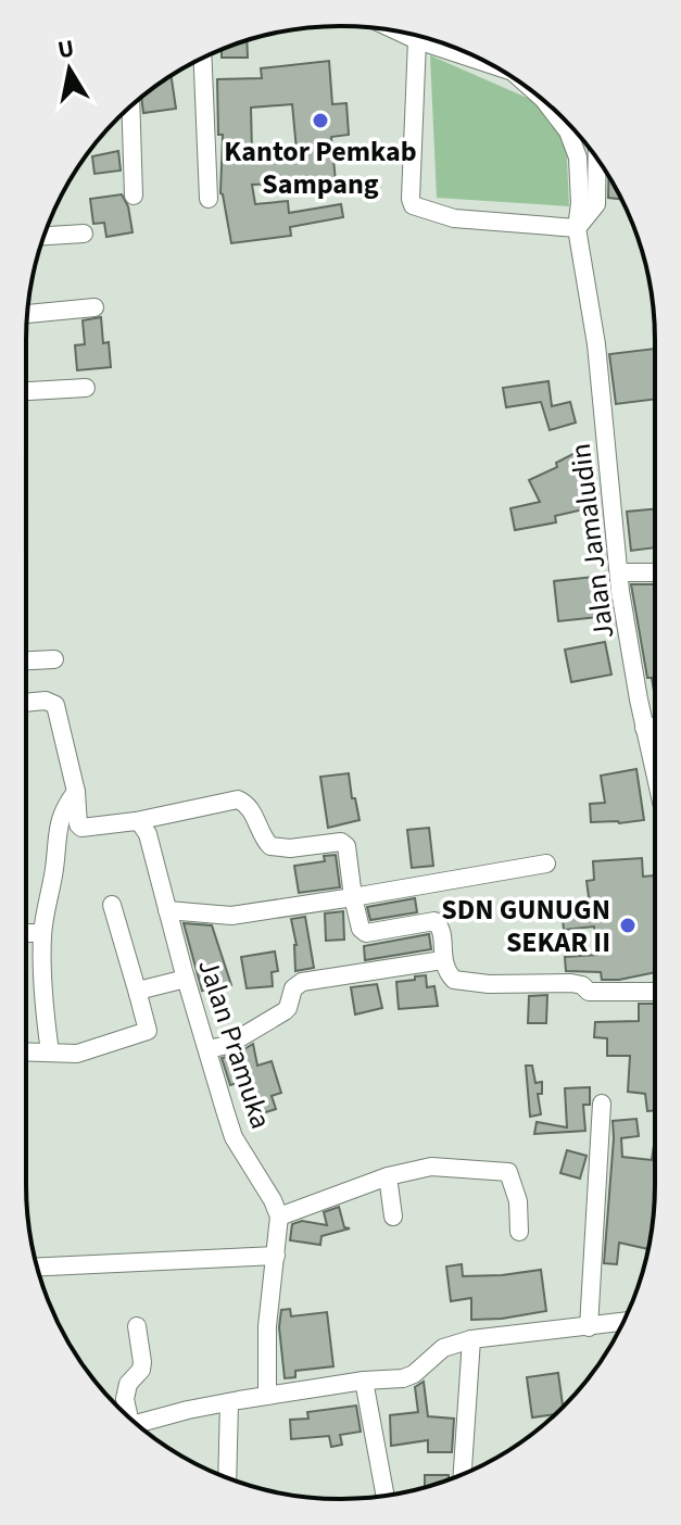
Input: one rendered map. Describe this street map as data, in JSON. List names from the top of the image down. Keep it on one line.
{"streets":{"street":["Jalan Jamaludin","Jalan Pramuka"]},"places":["Kantor Pemkab Sampang","SDN GUNUGN SEKAR II"],"north":"top"}
